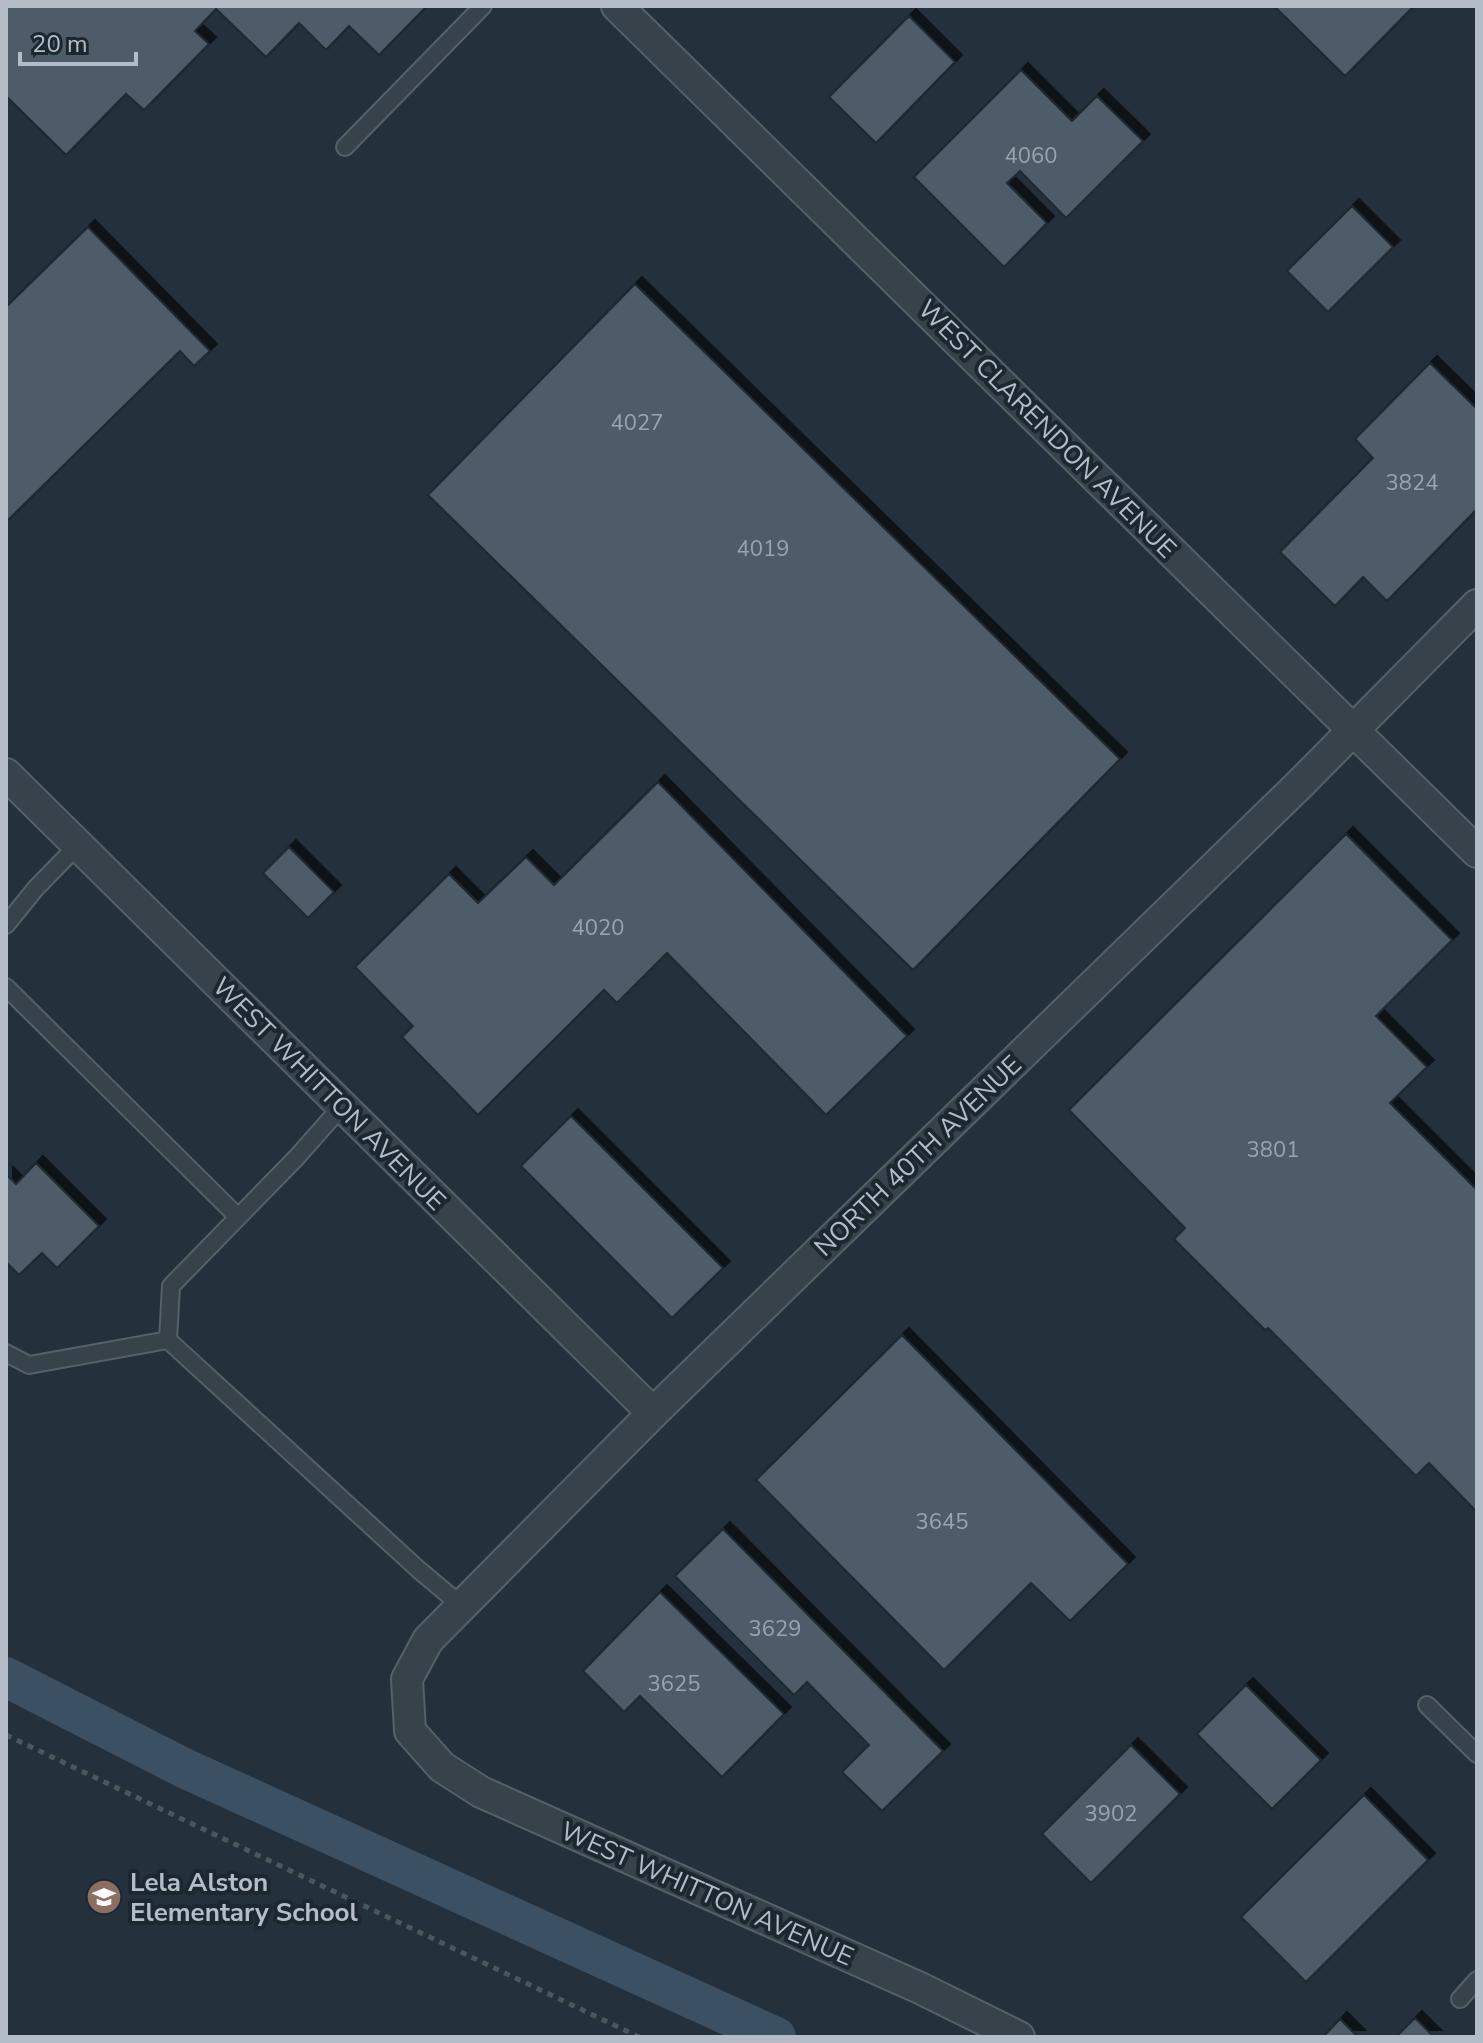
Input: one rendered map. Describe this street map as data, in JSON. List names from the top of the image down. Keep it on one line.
{"streets":{"street":["WEST CLARENDON AVENUE","WEST WHITTON AVENUE","NORTH 40TH AVENUE"]},"crossings":[["WEST CLARENDON AVENUE","NORTH 40TH AVENUE"],["WEST WHITTON AVENUE","NORTH 40TH AVENUE"]],"places":{"school or university":["Lela Alston Elementary School"]},"house_numbers":["4060","4027","3824","4019","4020","3801","3645","3629","3625","3902"],"scale_bar":"20 m"}
